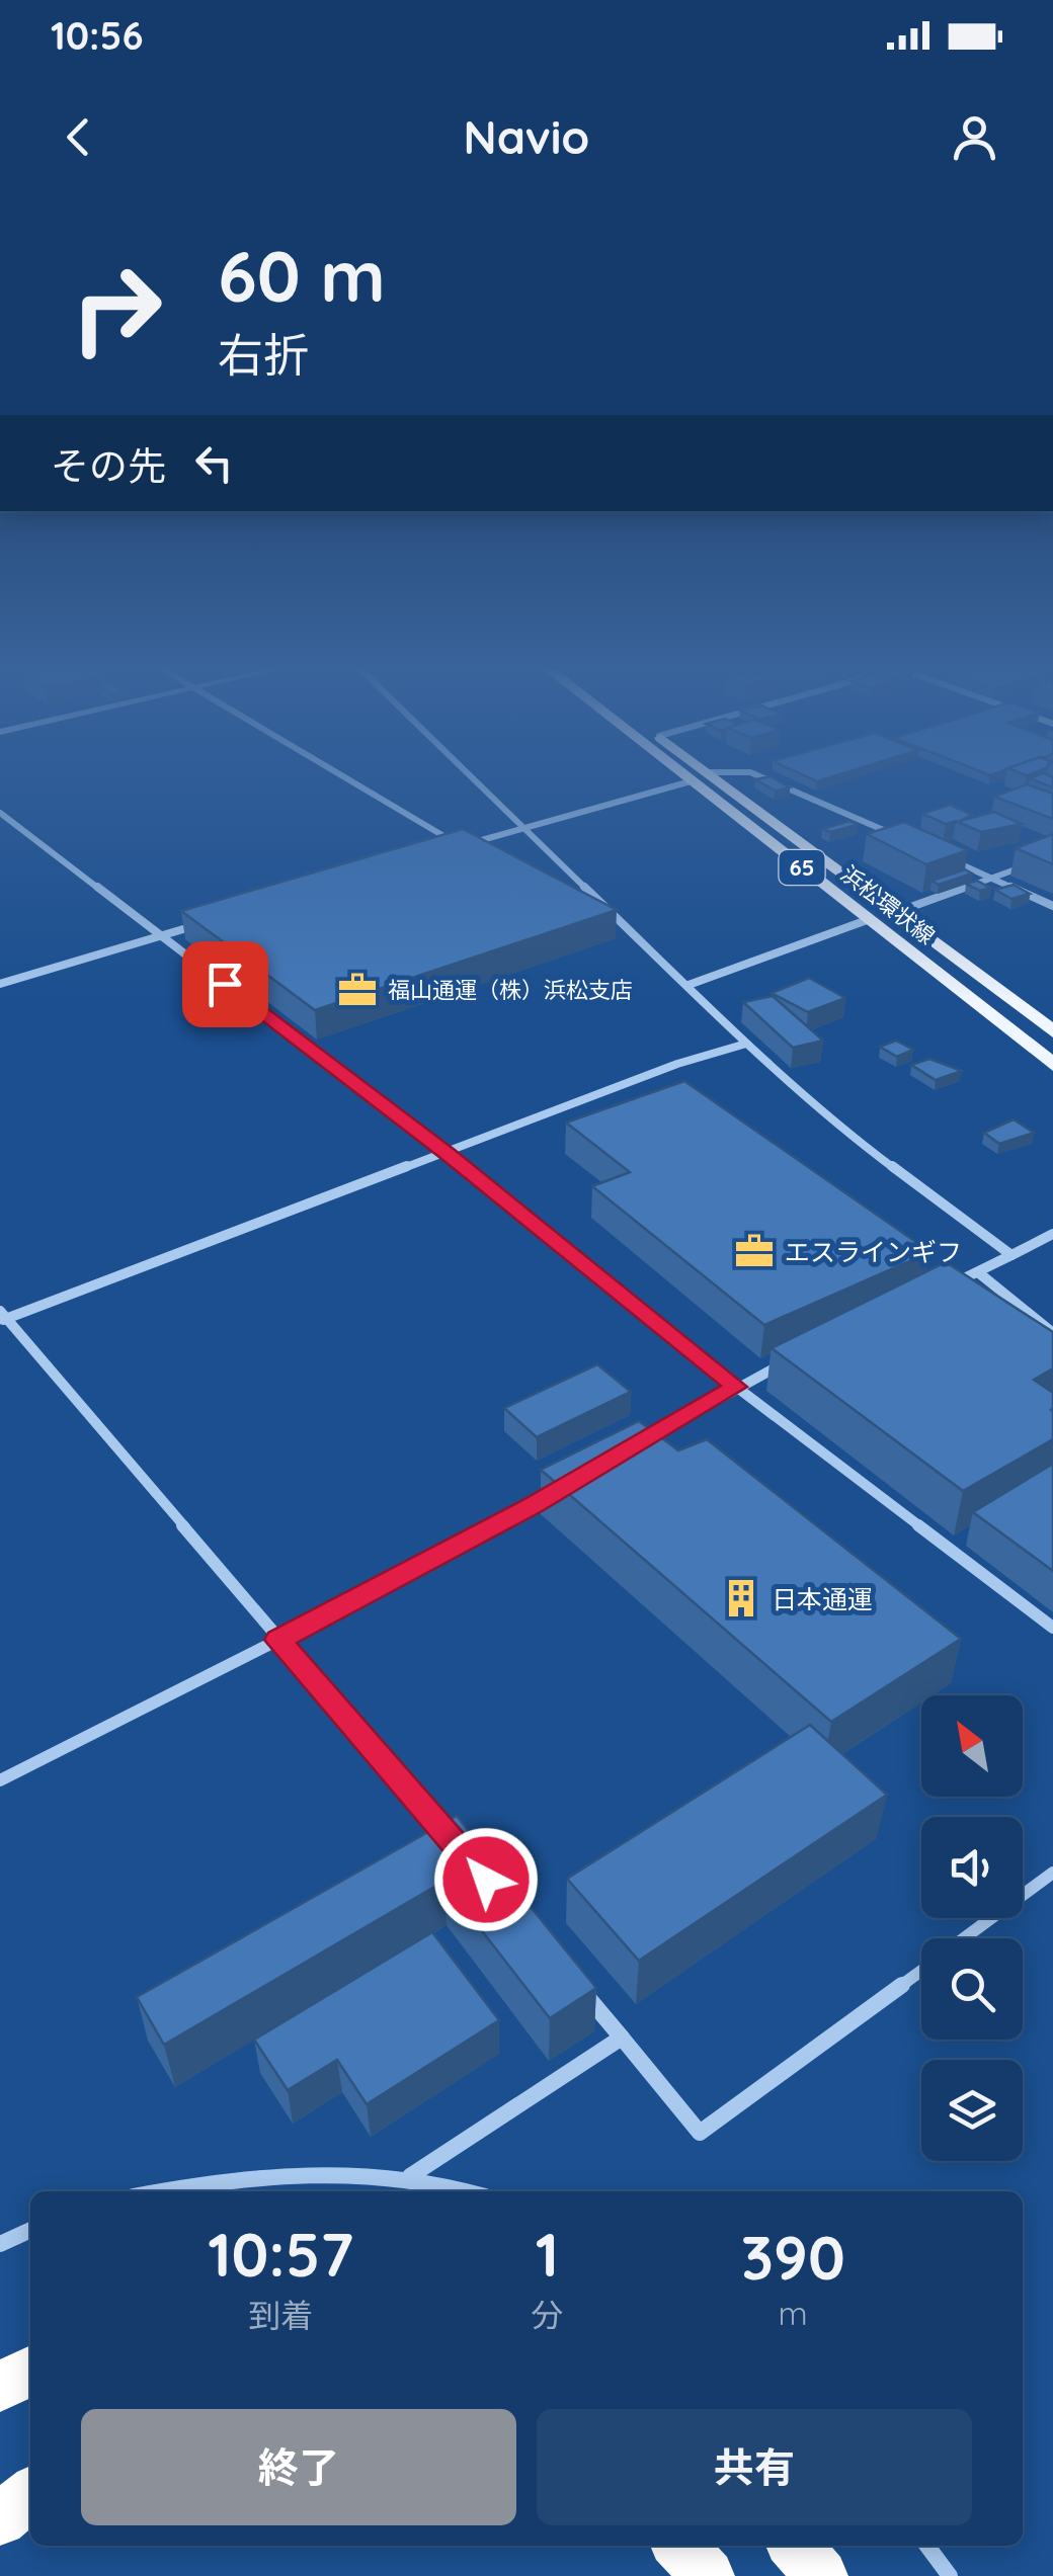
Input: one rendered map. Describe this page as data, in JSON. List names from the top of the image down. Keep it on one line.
{"streets":{"main road":["65","浜松環状線"]},"places":{"office":["福山通運（株）浜松支店","エスラインギフ"],"building":["日本通運"]},"north":"top left","page":{"status":"10:56","header":"Navio","turn":["60 m","右折"],"then":"その先","eta":["10:57","到着","1","分","390","m"],"buttons":["終了","共有"]}}
